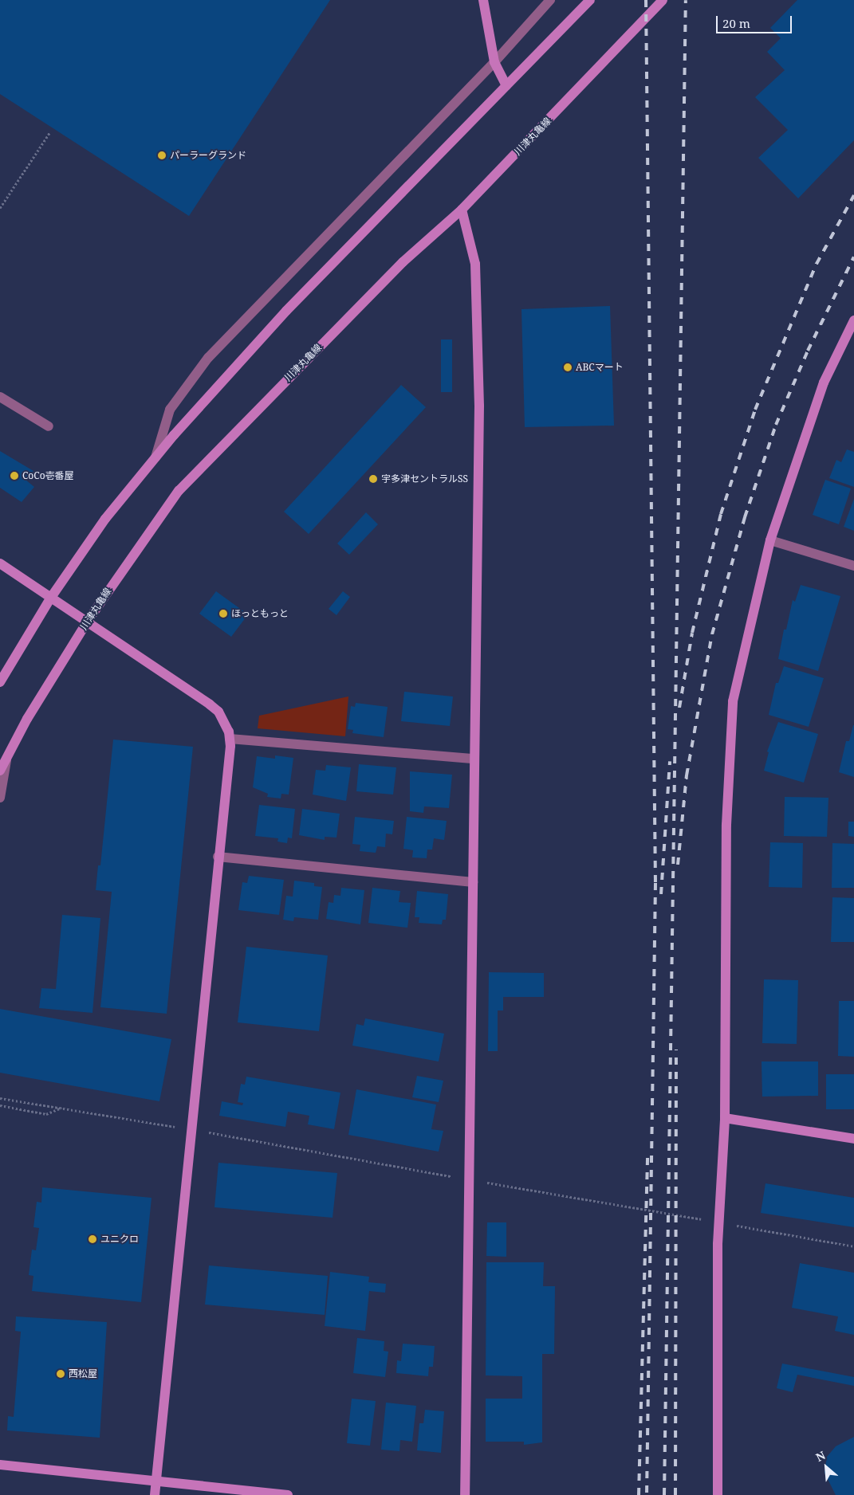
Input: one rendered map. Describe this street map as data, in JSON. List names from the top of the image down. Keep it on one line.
{"streets":{"street":["川津丸亀線"]},"places":["パーラーグランド","ABCマート","CoCo壱番屋","宇多津セントラルSS","ほっともっと","ユニクロ","西松屋"],"scale_bar":"20 m","north":"top left"}
